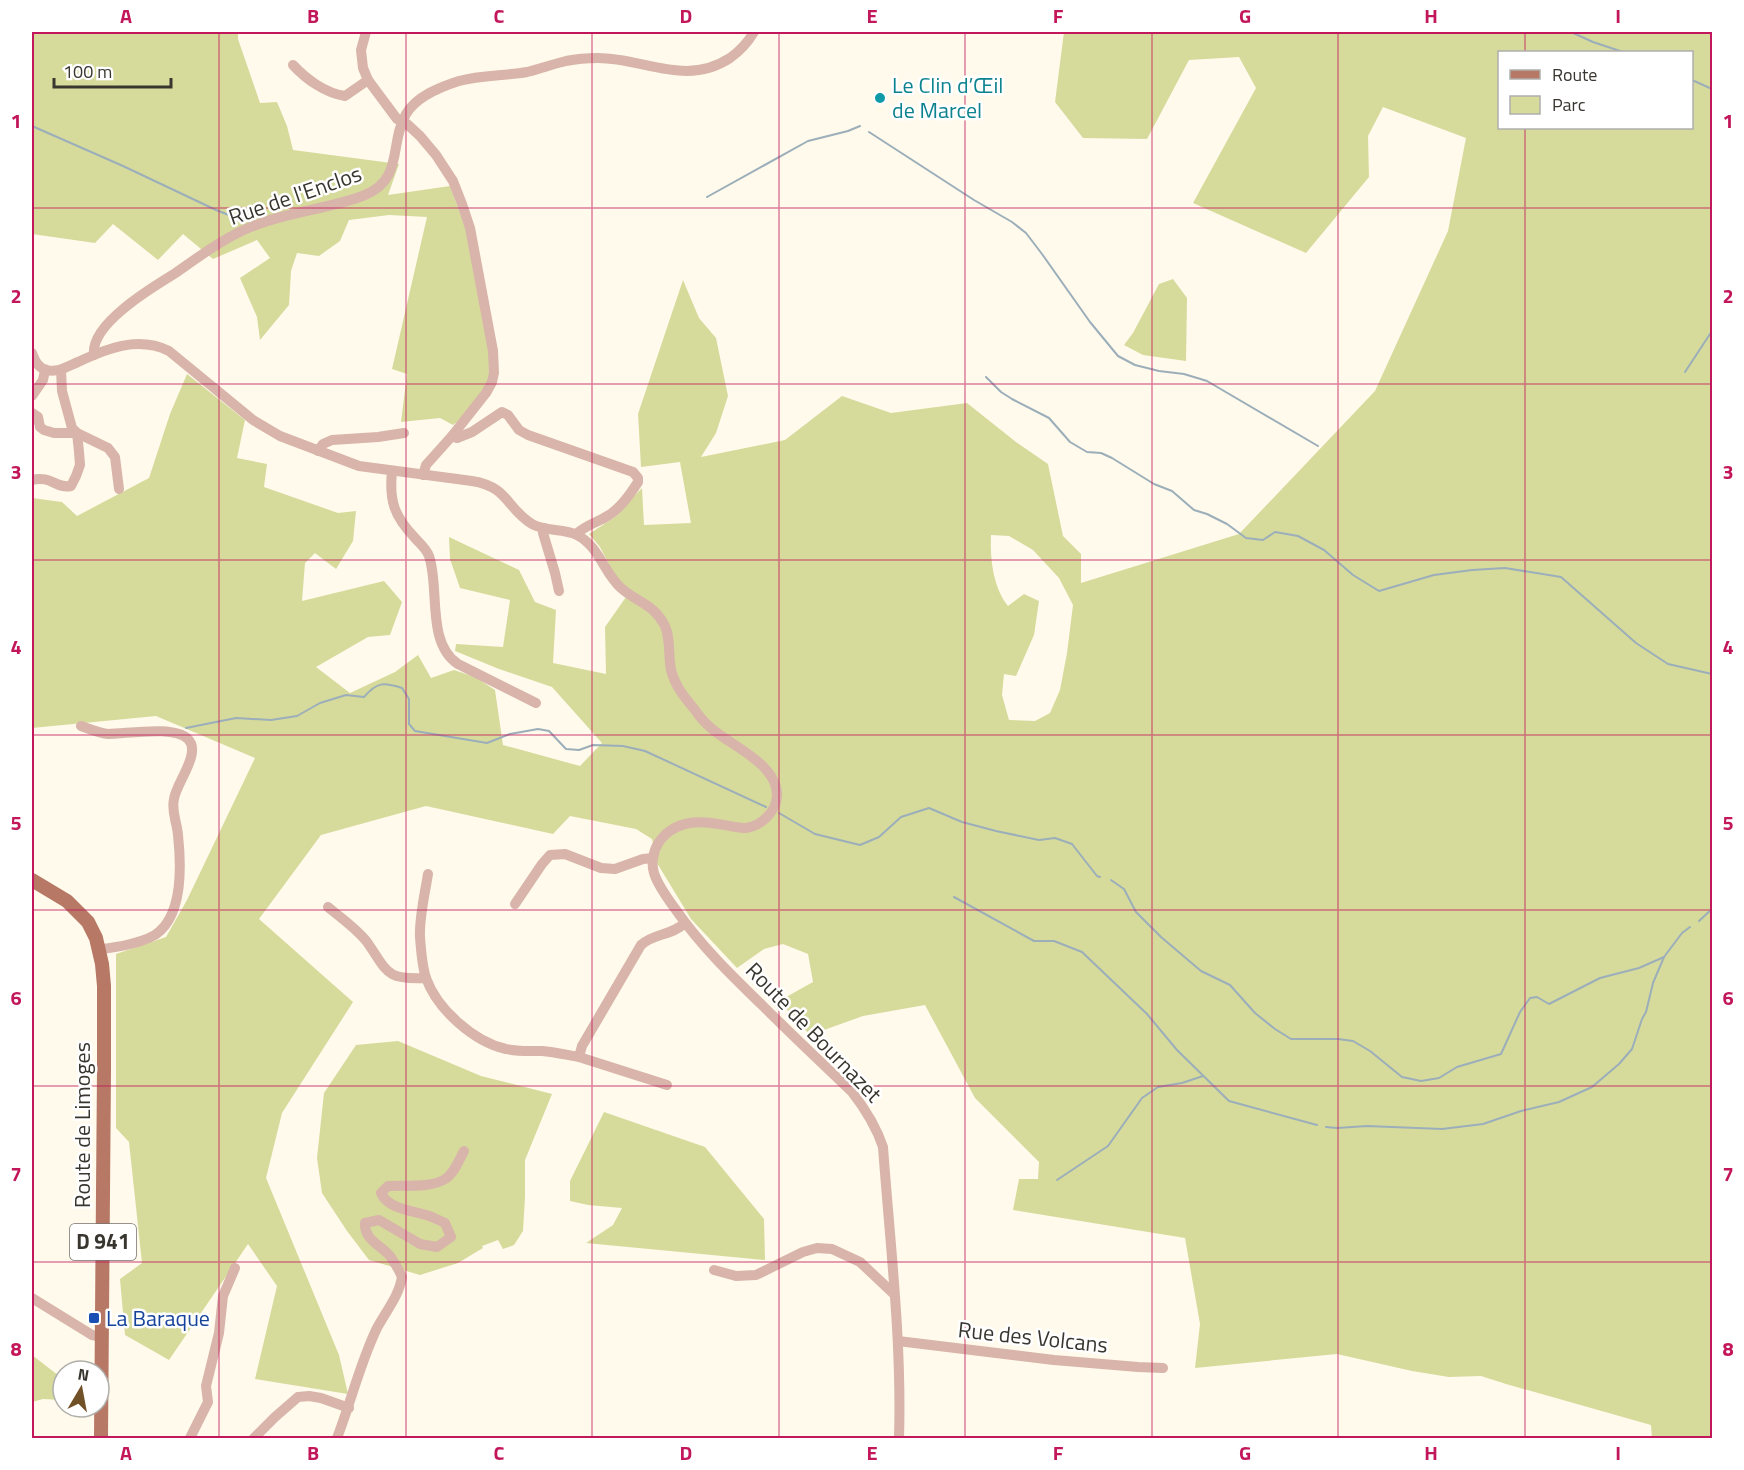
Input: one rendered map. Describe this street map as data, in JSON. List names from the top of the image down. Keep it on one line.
{"streets":{"main road":["Route de Limoges","D 941"],"street":["Rue de l'Enclos","Route de Bournazet","Rue des Volcans"]},"crossings":[["Route de Bournazet","Rue des Volcans"]],"places":{"other":["Le Clin d’Œil de Marcel"],"transit":["La Baraque"]},"legend":["Route","Parc"],"scale_bar":"100 m","north":"top","grid":{"columns":["A","B","C","D","E","F","G","H","I"],"rows":["1","2","3","4","5","6","7","8"]}}
